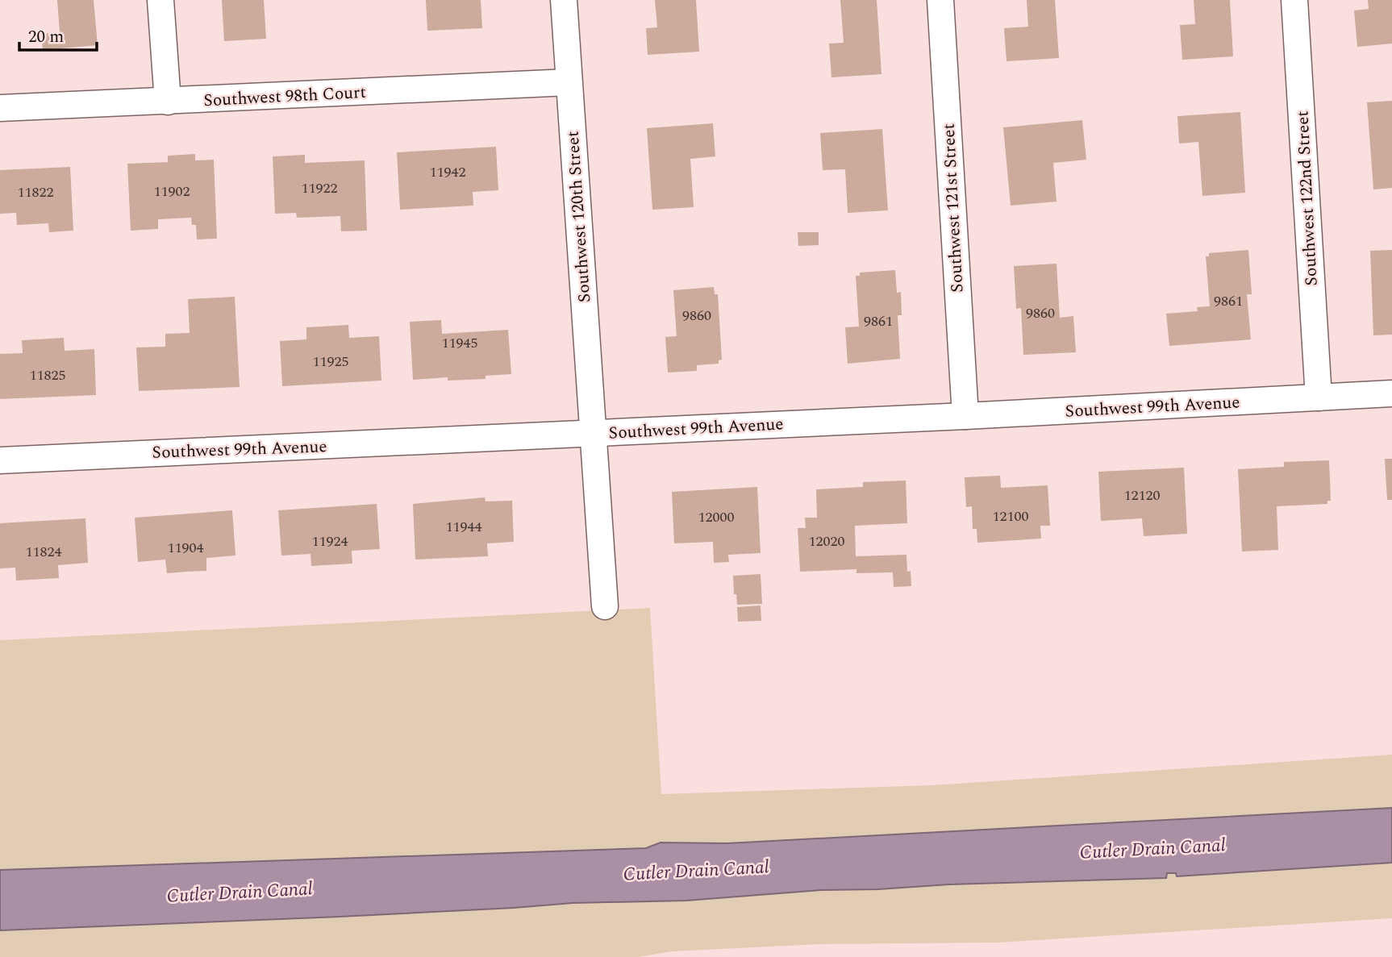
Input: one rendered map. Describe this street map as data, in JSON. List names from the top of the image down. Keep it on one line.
{"streets":{"street":["Southwest 98th Court","Southwest 122nd Street","Southwest 121st Street","Southwest 120th Street","Southwest 99th Avenue"]},"crossings":[["Southwest 98th Court","Southwest 120th Street"],["Southwest 122nd Street","Southwest 99th Avenue"],["Southwest 121st Street","Southwest 99th Avenue"],["Southwest 120th Street","Southwest 99th Avenue"]],"water":["Cutler Drain Canal"],"house_numbers":["11942","11922","11902","11822","9861","9860","9860","9861","11945","11925","11825","12120","12100","12000","11944","11924","12020","11904","11824"],"scale_bar":"20 m"}
